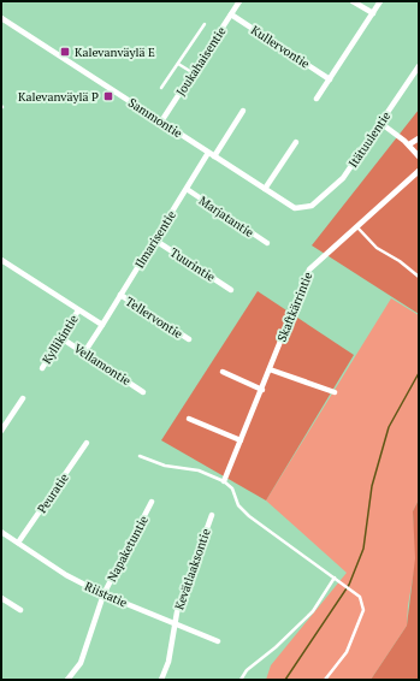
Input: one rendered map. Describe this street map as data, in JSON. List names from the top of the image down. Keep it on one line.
{"streets":{"street":["Kullervontie","Joukahaisentie","Sammontie","Itätuulentie","Marjatantie","Ilmarisentie","Tuurintie","Skaftkärrintie","Tellervontie","Kyllikintie","Vellamontie","Peuratie","Napaketuntie","Kevätlaaksontie","Riistatie"]},"crossings":[["Kullervontie","Joukahaisentie"],["Joukahaisentie","Sammontie"],["Sammontie","Itätuulentie"],["Sammontie","Ilmarisentie"],["Marjatantie","Ilmarisentie"],["Ilmarisentie","Tuurintie"],["Ilmarisentie","Tellervontie"],["Ilmarisentie","Vellamontie"],["Kyllikintie","Vellamontie"],["Peuratie","Riistatie"],["Napaketuntie","Riistatie"],["Kevätlaaksontie","Riistatie"]],"places":{"transit":["Kalevanväylä E","Kalevanväylä P"]}}
